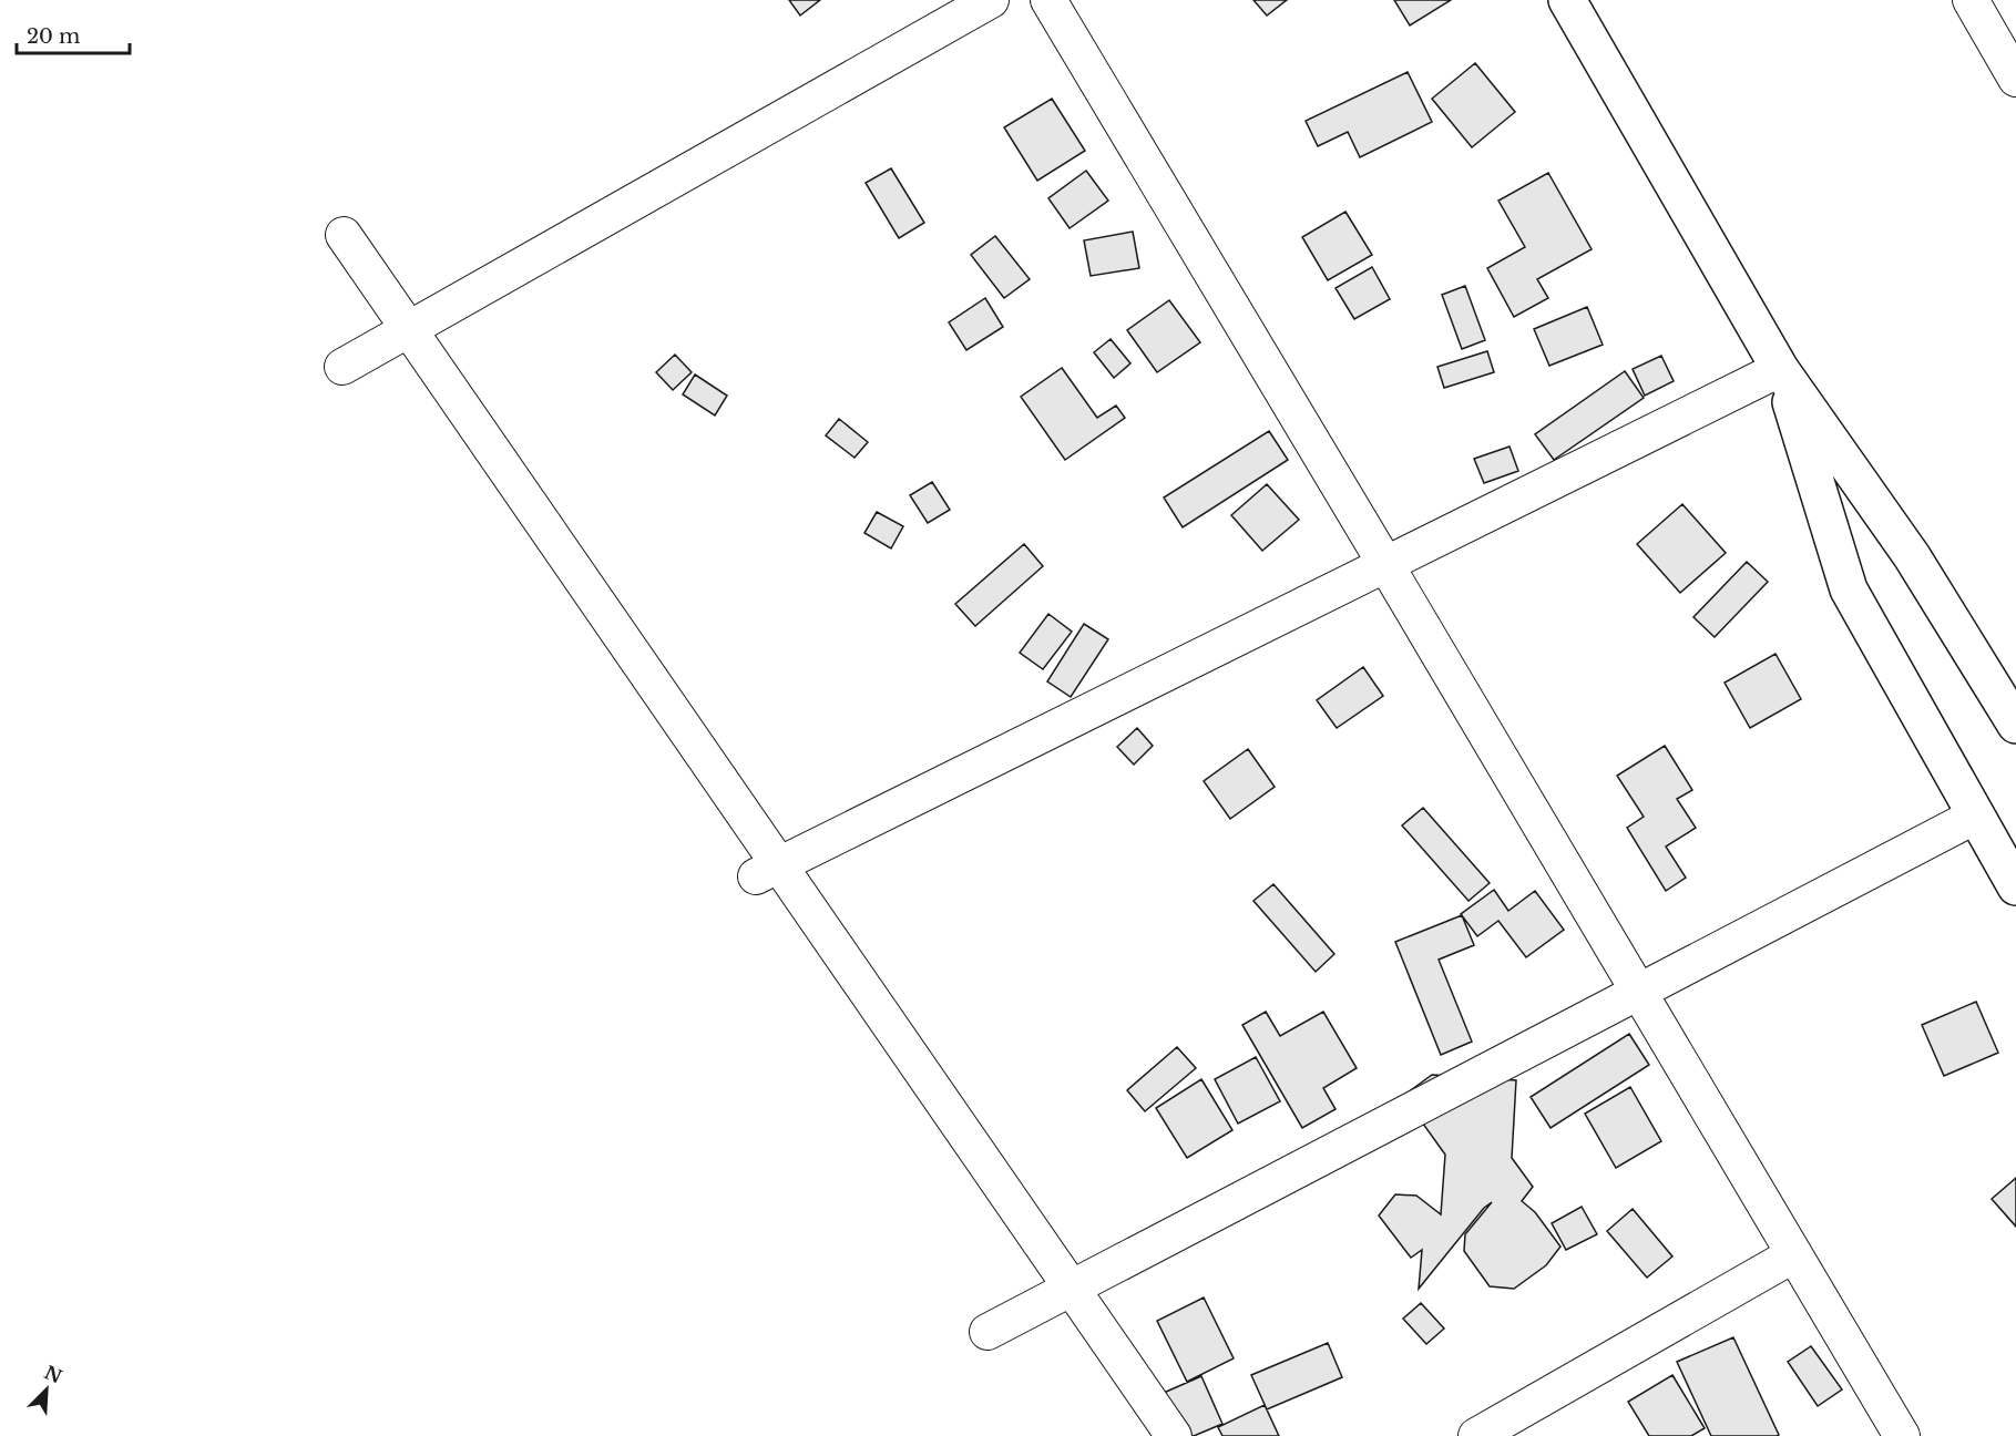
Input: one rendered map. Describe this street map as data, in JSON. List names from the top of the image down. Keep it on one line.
{"scale_bar":"20 m","north":"top right"}
